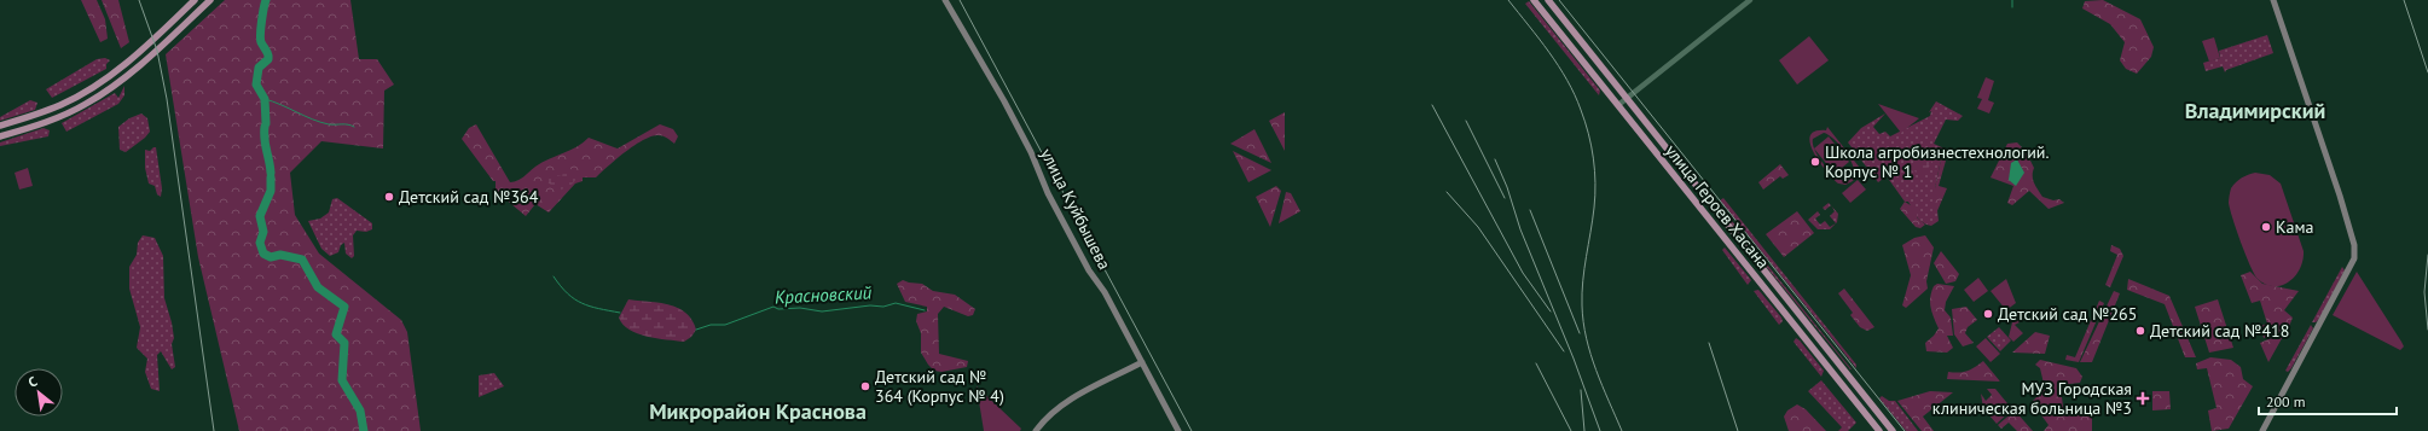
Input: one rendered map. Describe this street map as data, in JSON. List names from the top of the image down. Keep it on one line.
{"streets":{"main road":["улица Героев Хасана","улица Куйбышева"]},"districts":["Владимирский","Микрорайон Краснова"],"water":["Красновский"],"places":{"other":["Школа агробизнестехнологий. Корпус № 1","Детский сад №364","Кама","Детский сад №265","Детский сад №418","Детский сад № 364 (Корпус № 4)"],"health":["МУЗ Городская клиническая больница №3"]},"scale_bar":"200 m","north":"top left"}
